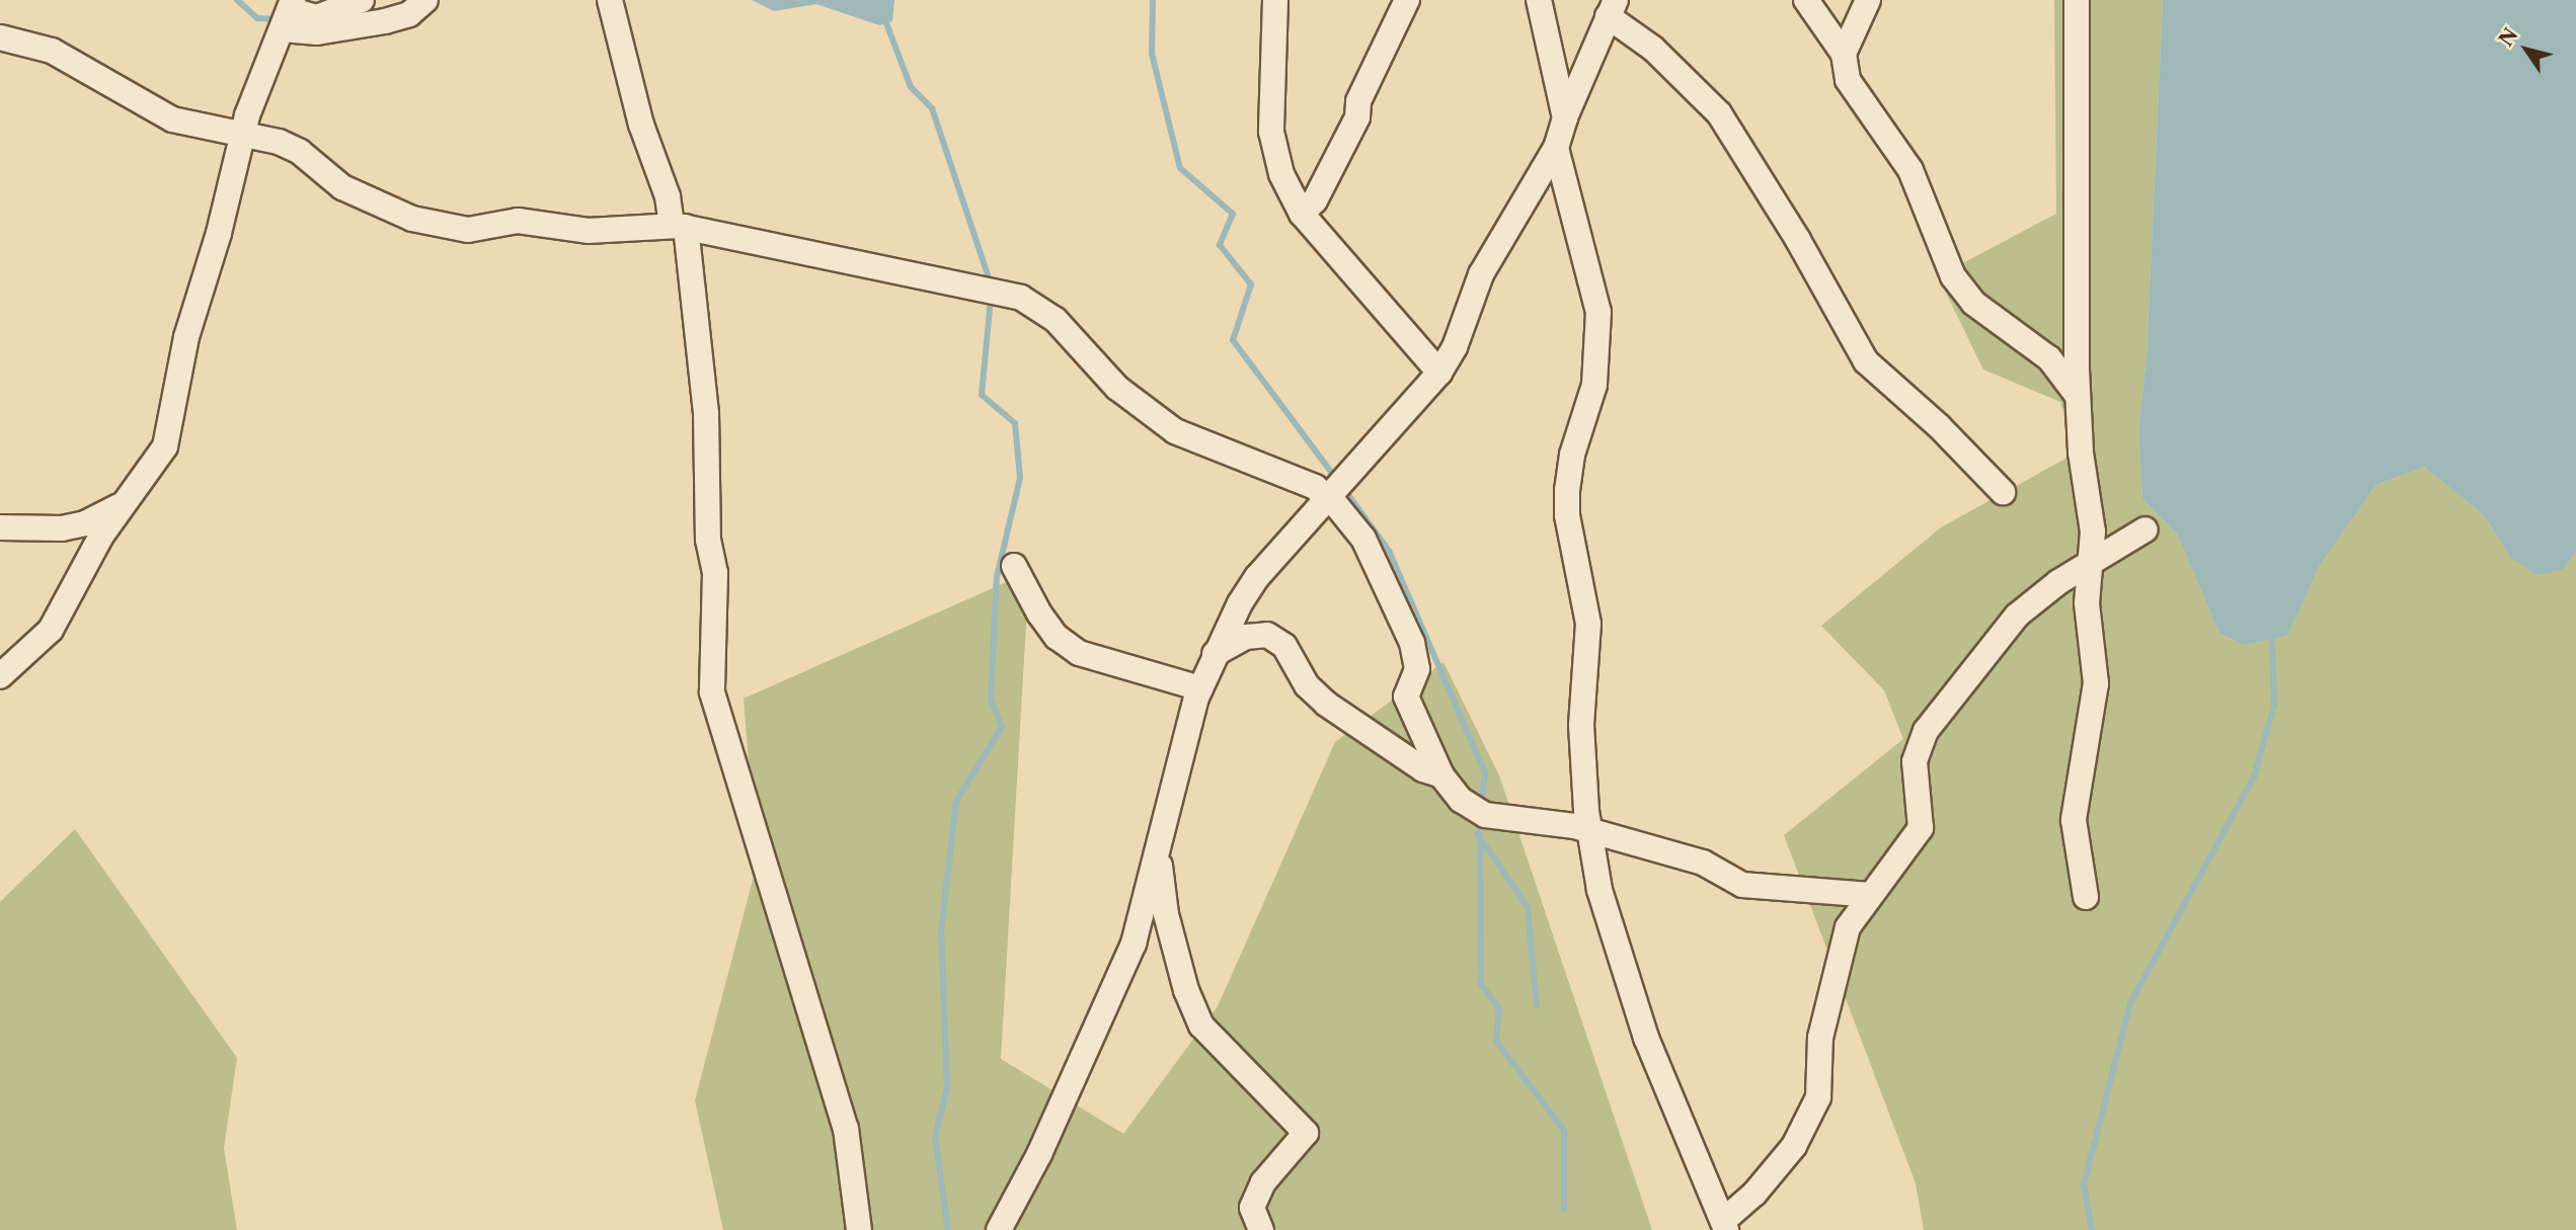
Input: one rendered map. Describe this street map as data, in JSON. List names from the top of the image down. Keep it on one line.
{"north":"top left"}
